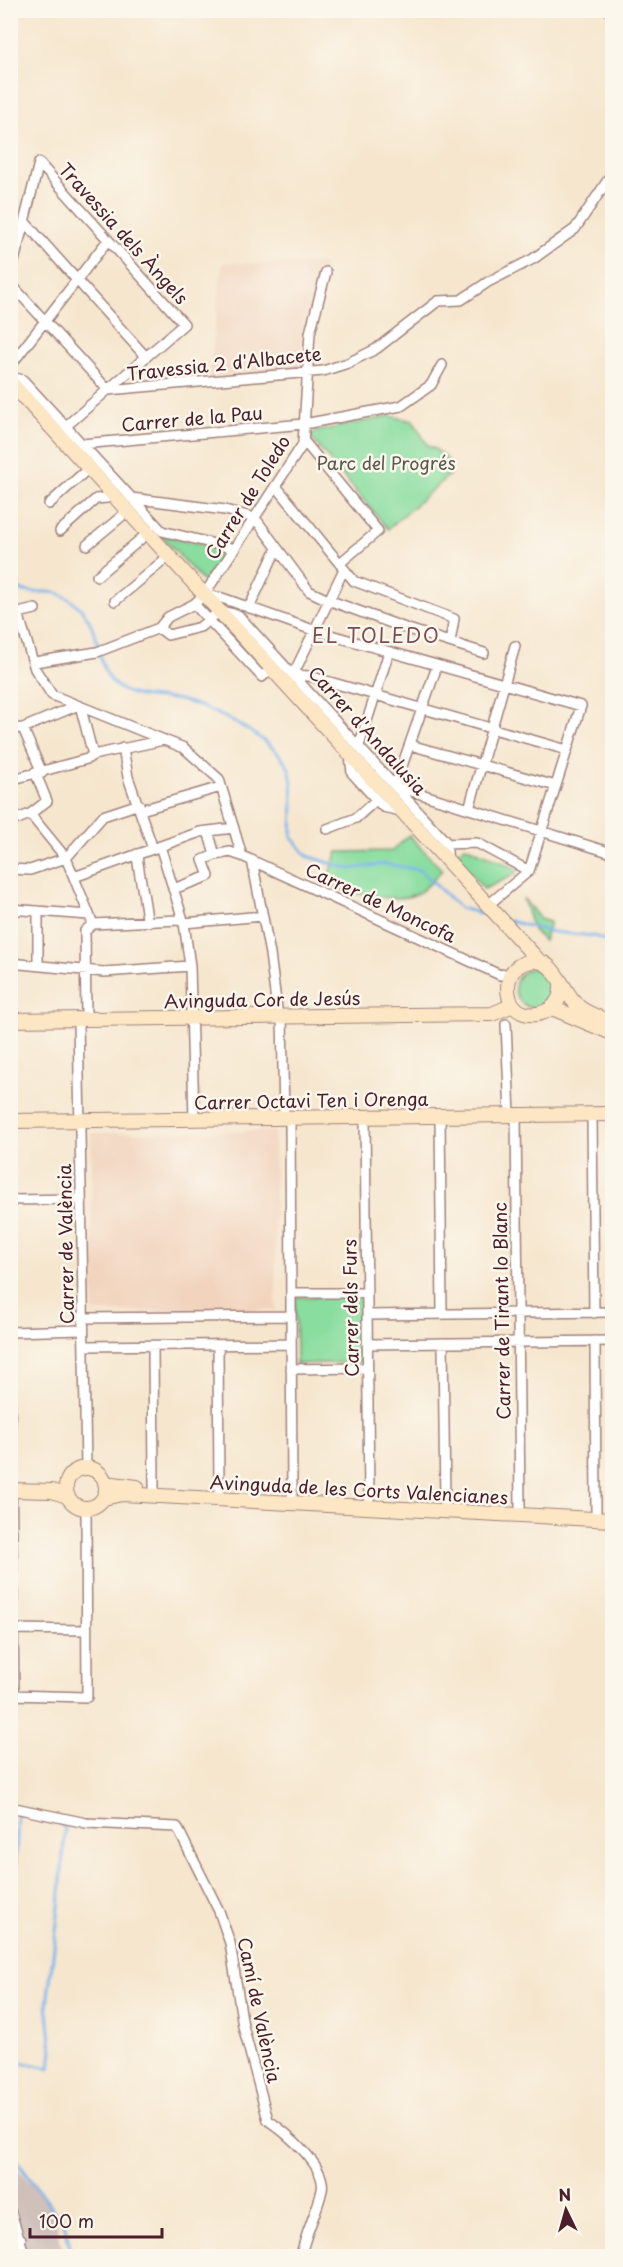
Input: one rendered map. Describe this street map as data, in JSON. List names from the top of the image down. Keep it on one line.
{"streets":{"street":["Travessia dels Àngels","Travessia 2 d'Albacete","Carrer de la Pau","Carrer de Toledo","Carrer d'Andalusia","Carrer de Moncofa","Avinguda Cor de Jesús","Carrer Octavi Ten i Orenga","Carrer de València","Carrer dels Furs","Carrer de Tirant lo Blanc","Avinguda de les Corts Valencianes","Camí de València"]},"crossings":[["Travessia 2 d'Albacete","Carrer de Toledo"],["Carrer de la Pau","Carrer de Toledo"],["Carrer de la Pau","Carrer d'Andalusia"],["Carrer de Toledo","Carrer d'Andalusia"],["Carrer d'Andalusia","Carrer de Moncofa"],["Carrer d'Andalusia","Avinguda Cor de Jesús"],["Carrer de Moncofa","Avinguda Cor de Jesús"],["Avinguda Cor de Jesús","Carrer de València"],["Carrer Octavi Ten i Orenga","Carrer de València"],["Carrer Octavi Ten i Orenga","Carrer dels Furs"],["Carrer Octavi Ten i Orenga","Carrer de Tirant lo Blanc"],["Carrer de València","Avinguda de les Corts Valencianes"],["Carrer dels Furs","Avinguda de les Corts Valencianes"],["Carrer de Tirant lo Blanc","Avinguda de les Corts Valencianes"]],"districts":["EL TOLEDO"],"parks":["Parc del Progrés"],"scale_bar":"100 m","north":"top"}
